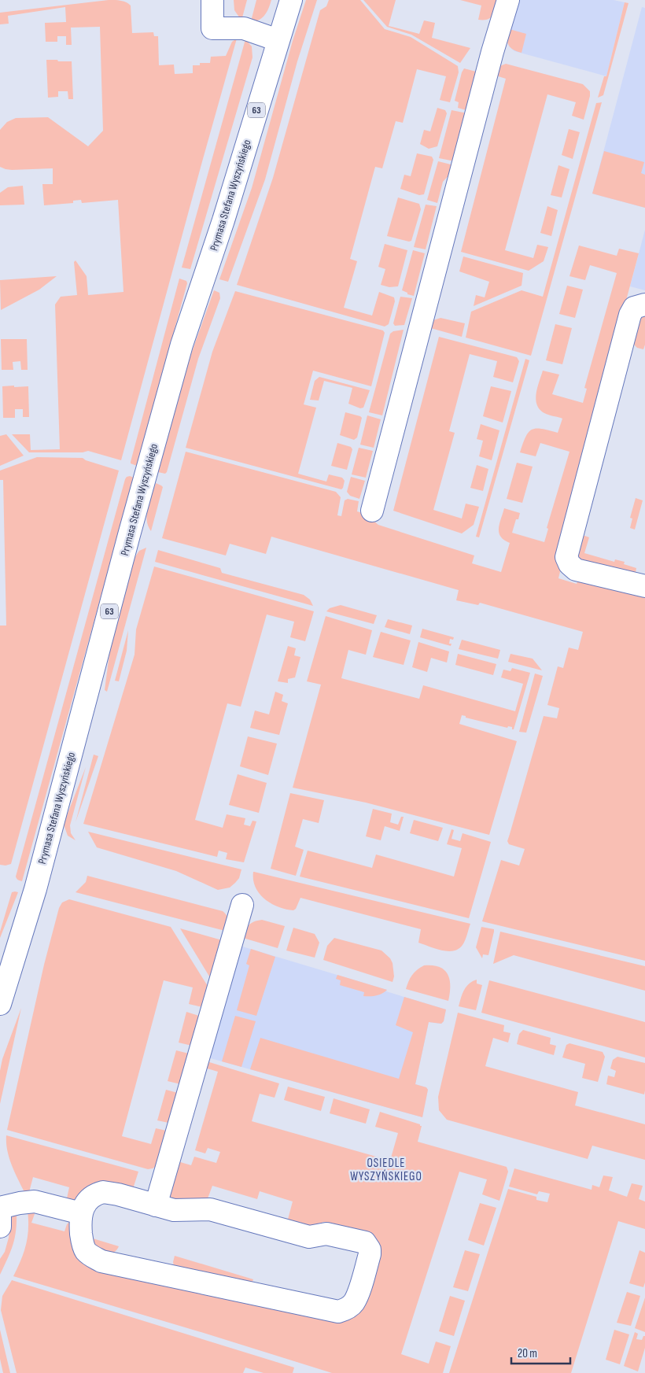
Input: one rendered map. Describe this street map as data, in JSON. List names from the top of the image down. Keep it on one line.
{"streets":{"street":["63","Prymasa Stefana Wyszyńskiego"]},"districts":["OSIEDLE WYSZYŃSKIEGO"],"scale_bar":"20 m"}
